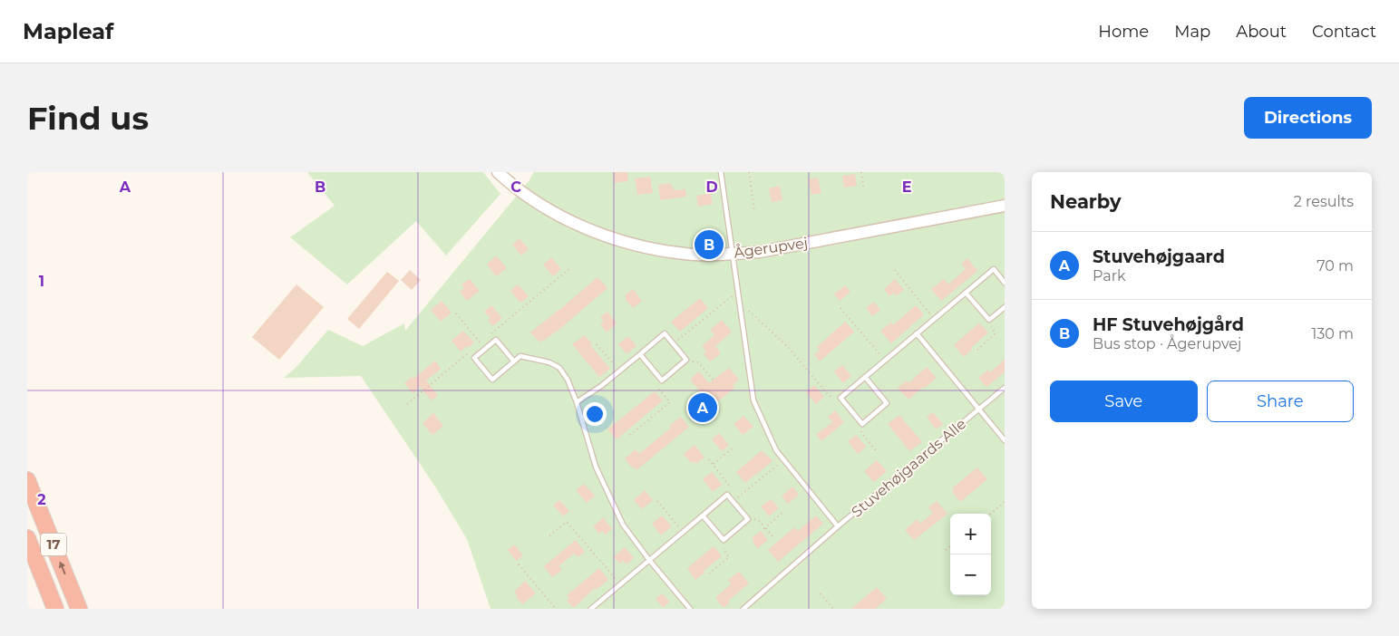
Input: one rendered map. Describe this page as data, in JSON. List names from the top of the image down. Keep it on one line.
{"streets":{"highway":["17"],"street":["Ågerupvej"],"lane":["Stuvehøjgaards Alle"]},"crossings":[["Ågerupvej","Stuvehøjgaards Alle"]],"page":{"header":"Mapleaf","nav":["Home","Map","About","Contact"],"buttons":["Directions",["Save","Share"]],"title":"Find us","heading":["Nearby","2 results"],"pins":["B","A"],"list":[{"mark":"A","name":"Stuvehøjgaard","note":"Park","value":"70 m"},{"mark":"B","name":"HF Stuvehøjgård","note":"Bus stop · Ågerupvej","value":"130 m"}],"map_buttons":["+","−"]},"grid":{"columns":["A","B","C","D","E"],"rows":["1","2"]}}
